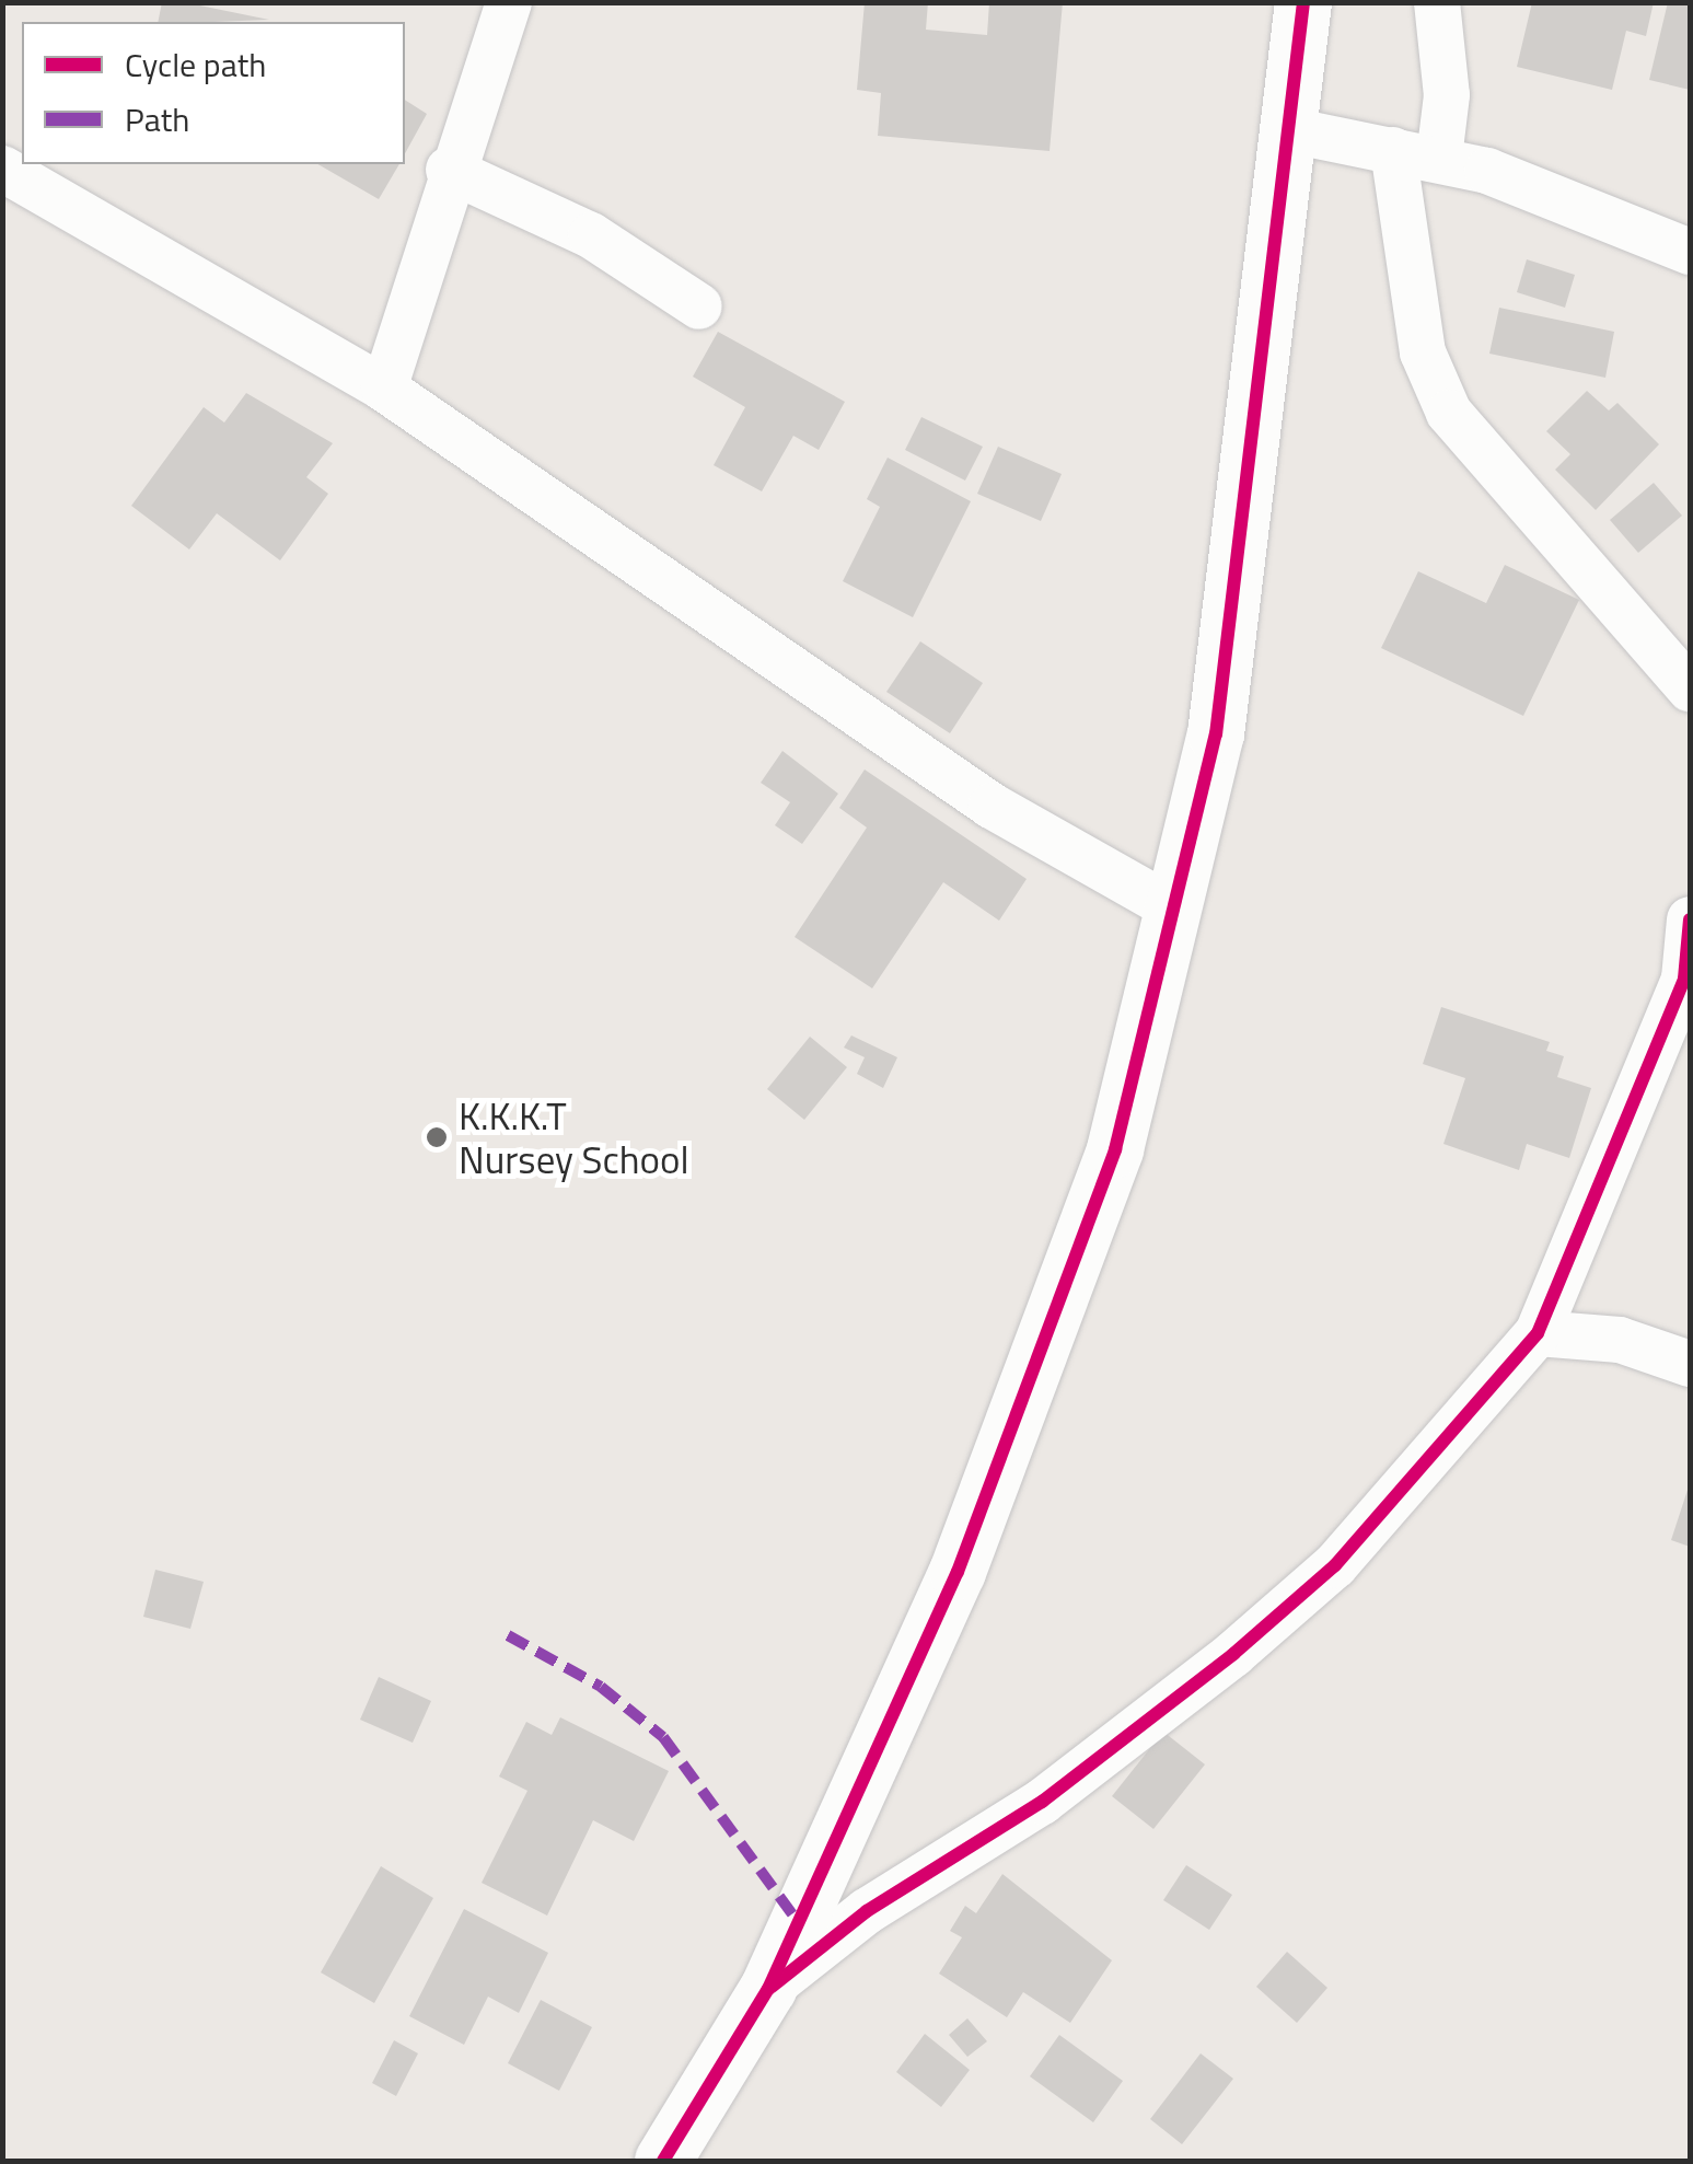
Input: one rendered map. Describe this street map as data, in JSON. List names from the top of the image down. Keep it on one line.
{"places":["K.K.K.T Nursey School"],"legend":["Cycle path","Path"]}
